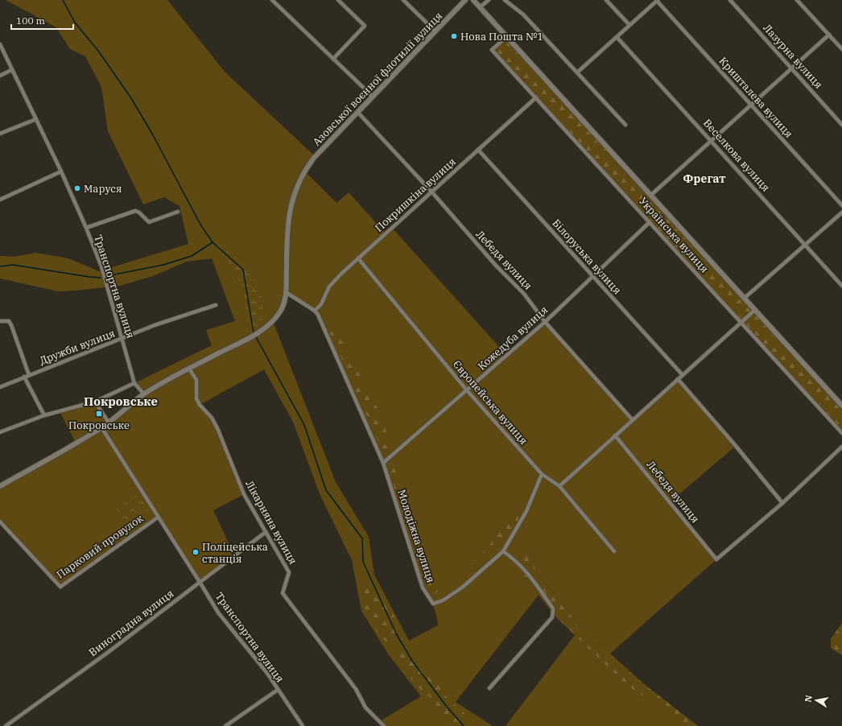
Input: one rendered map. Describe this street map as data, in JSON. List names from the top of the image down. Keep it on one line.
{"streets":{"street":["Лазурна вулиця","Азовської воєнної флотилії вулиця","Кришталева вулиця","Веселкова вулиця","Покришкіна вулиця","Українська вулиця","Білоруська вулиця","Лебедя вулиця","Транспортна вулиця","Кожедуба вулиця","Дружби вулиця","Європейська вулиця","Лікарняна вулиця","Молодіжна вулиця","Парковий провулок","Виноградна вулиця"]},"crossings":[["Азовської воєнної флотилії вулиця","Лебедя вулиця"],["Азовської воєнної флотилії вулиця","Транспортна вулиця"],["Азовської воєнної флотилії вулиця","Лікарняна вулиця"],["Покришкіна вулиця","Українська вулиця"],["Покришкіна вулиця","Білоруська вулиця"],["Покришкіна вулиця","Лебедя вулиця"],["Покришкіна вулиця","Європейська вулиця"],["Покришкіна вулиця","Молодіжна вулиця"],["Українська вулиця","Кожедуба вулиця"],["Білоруська вулиця","Кожедуба вулиця"],["Лебедя вулиця","Кожедуба вулиця"],["Транспортна вулиця","Дружби вулиця"],["Транспортна вулиця","Парковий провулок"],["Транспортна вулиця","Виноградна вулиця"],["Кожедуба вулиця","Європейська вулиця"],["Кожедуба вулиця","Молодіжна вулиця"],["Лікарняна вулиця","Виноградна вулиця"]],"districts":["Фрегат","Покровське"],"places":{"other":["Нова Пошта №1","Маруся","Поліцейська станція"],"transit":["Покровське"]},"scale_bar":"100 m","north":"left"}
